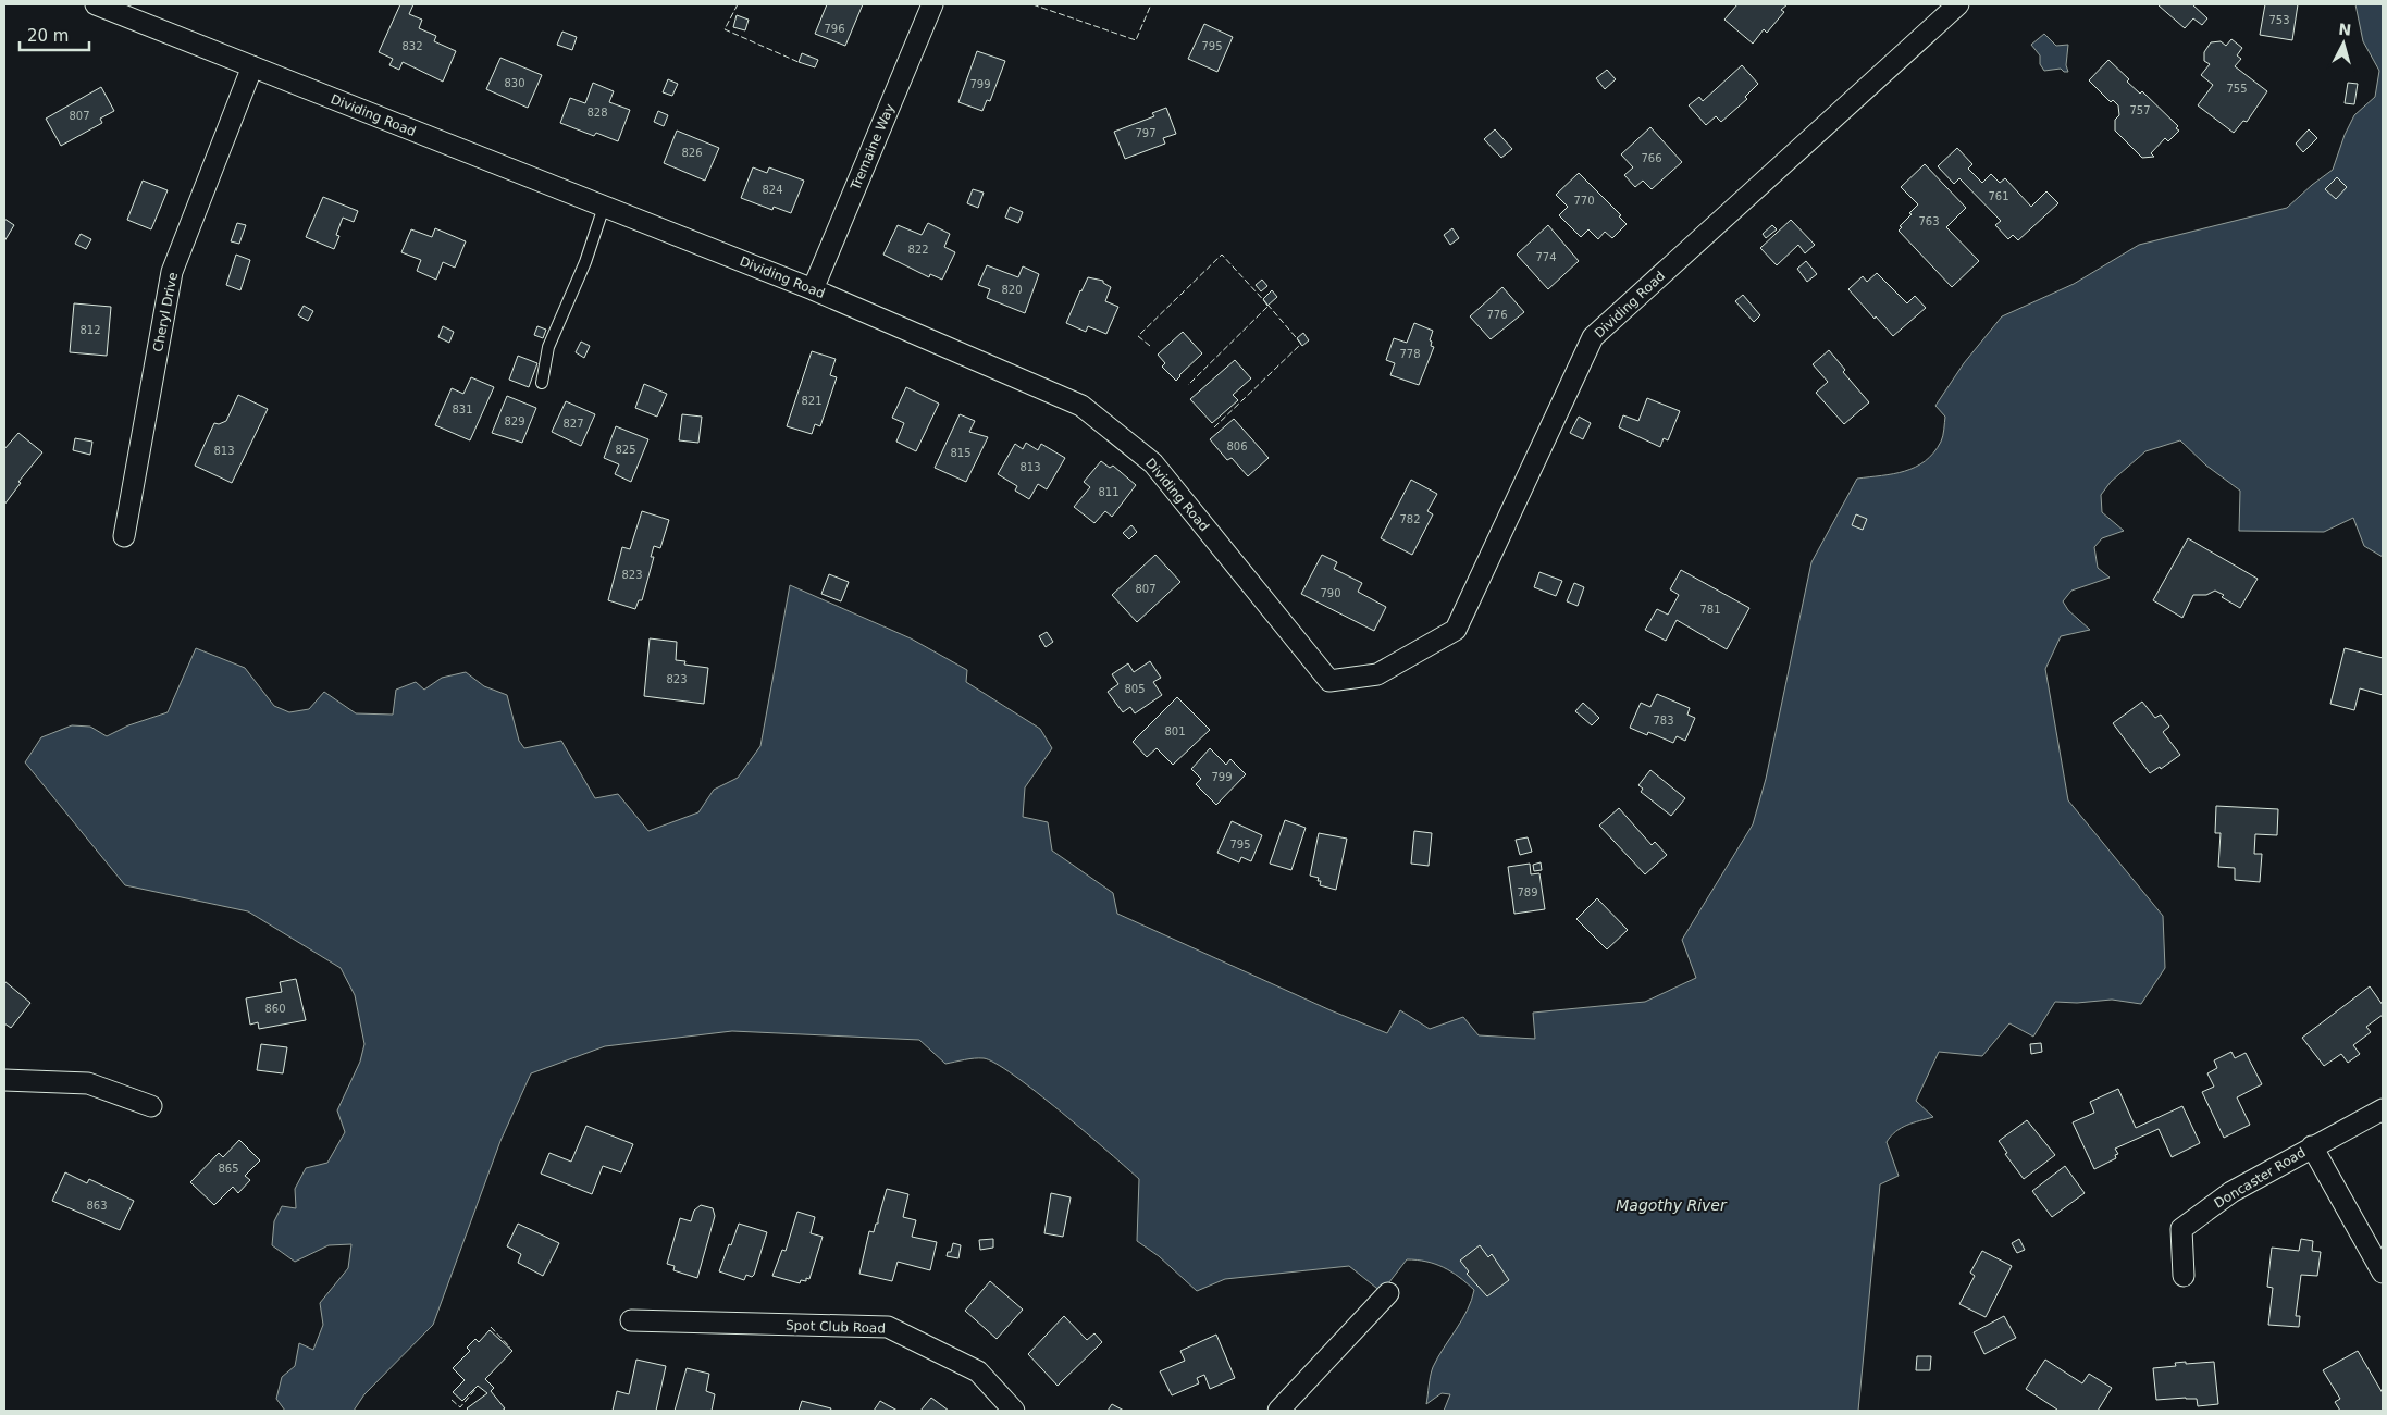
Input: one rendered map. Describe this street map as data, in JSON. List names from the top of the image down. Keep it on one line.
{"streets":{"street":["Dividing Road","Tremaine Way","Cheryl Drive","Doncaster Road","Spot Club Road"]},"crossings":[["Dividing Road","Tremaine Way"],["Dividing Road","Cheryl Drive"]],"water":["Magothy River"],"house_numbers":["753","796","832","795","830","799","755","757","828","807","797","826","766","824","761","770","763","822","774","820","776","812","778","821","831","829","827","806","825","813","815","813","811","782","823","807","790","781","823","805","783","801","799","795","789","860","865","863"],"scale_bar":"20 m","north":"top"}
